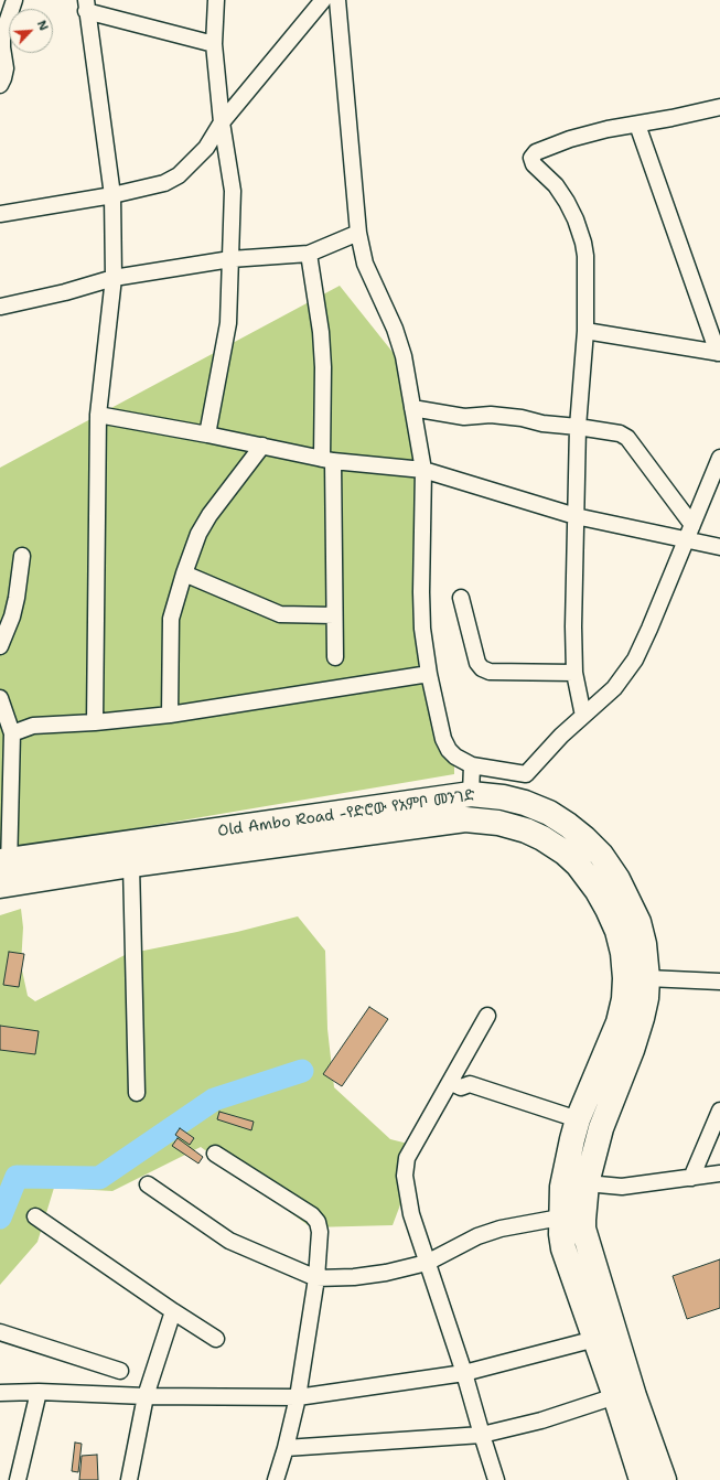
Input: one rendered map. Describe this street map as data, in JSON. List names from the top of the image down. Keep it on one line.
{"streets":{"main road":["Old Ambo Road -የድሮው የአምቦ መንገድ"]},"north":"top right"}
